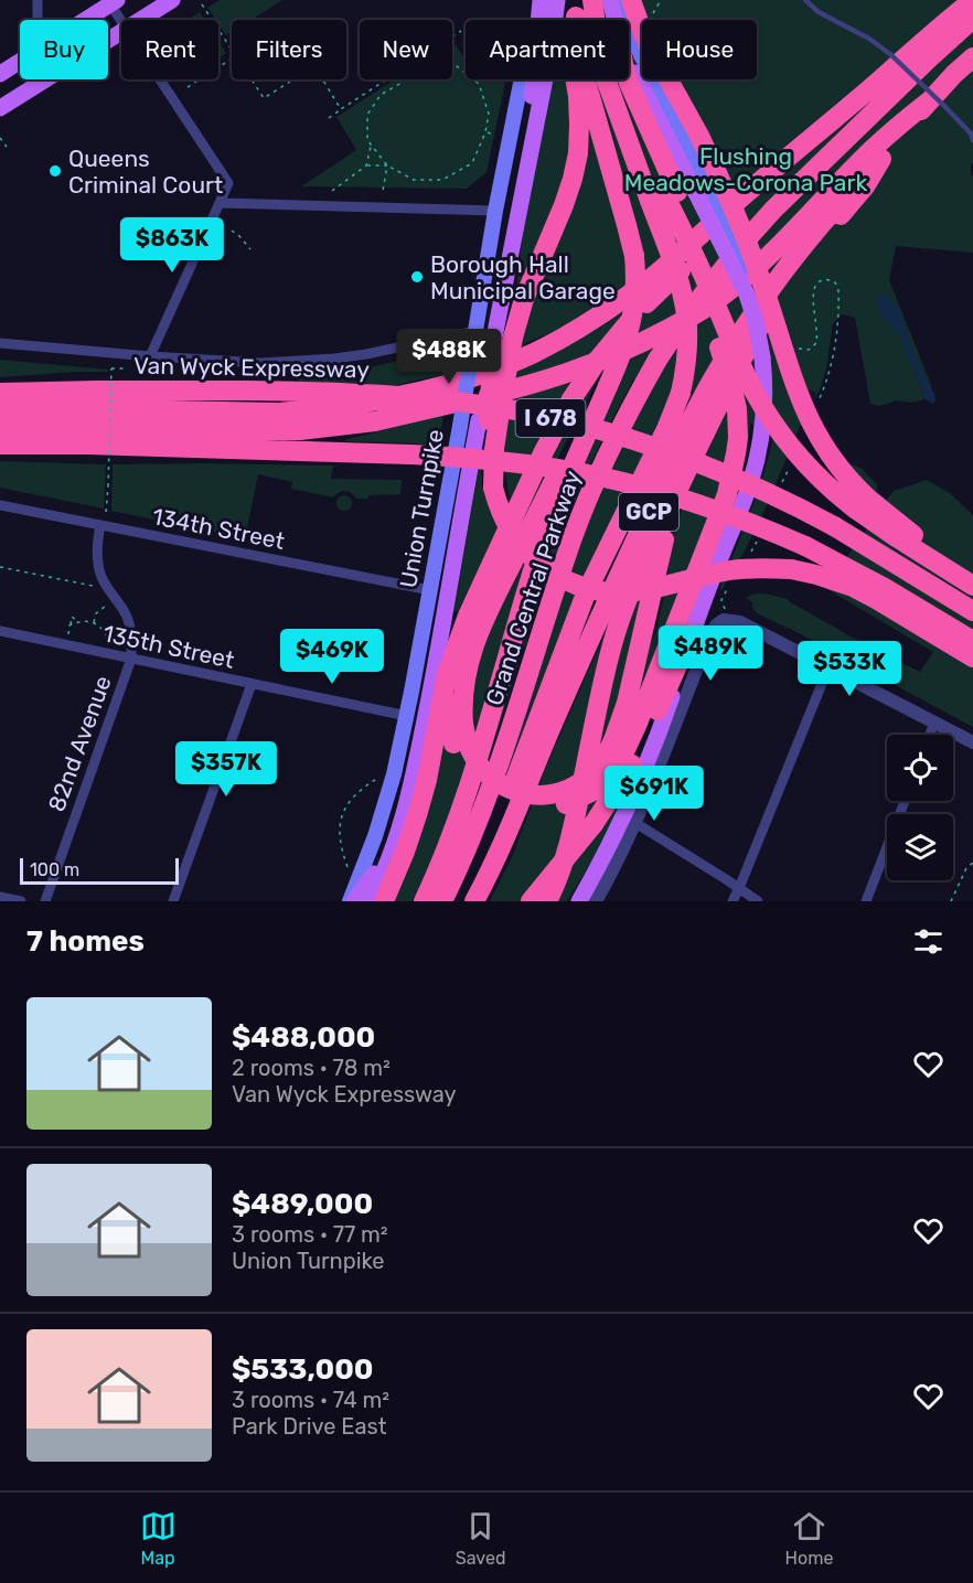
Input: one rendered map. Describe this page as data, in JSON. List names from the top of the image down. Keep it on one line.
{"streets":{"highway":["Van Wyck Expressway","I 678","GCP","Grand Central Parkway"],"main road":["Union Turnpike"],"street":["134th Street","135th Street","82nd Avenue"]},"crossings":[["Union Turnpike","134th Street"],["Union Turnpike","135th Street"],["134th Street","82nd Avenue"],["135th Street","82nd Avenue"]],"parks":["Flushing Meadows-Corona Park"],"places":["Queens Criminal Court","Borough Hall Municipal Garage"],"scale_bar":"100 m","page":{"chip":["Buy","Rent","Filters","New","Apartment","House"],"price":["$863K","$488K","$489K","$469K","$533K","$357K","$691K"],"scale":"100 m","heading":"7 homes","list":[{"name":"$488,000","note":"2 rooms · 78 m² · Van Wyck Expressway"},{"name":"$489,000","note":"3 rooms · 77 m² · Union Turnpike"},{"name":"$533,000","note":"3 rooms · 74 m² · Park Drive East"}],"tabs":["Map","Saved","Home"]}}
